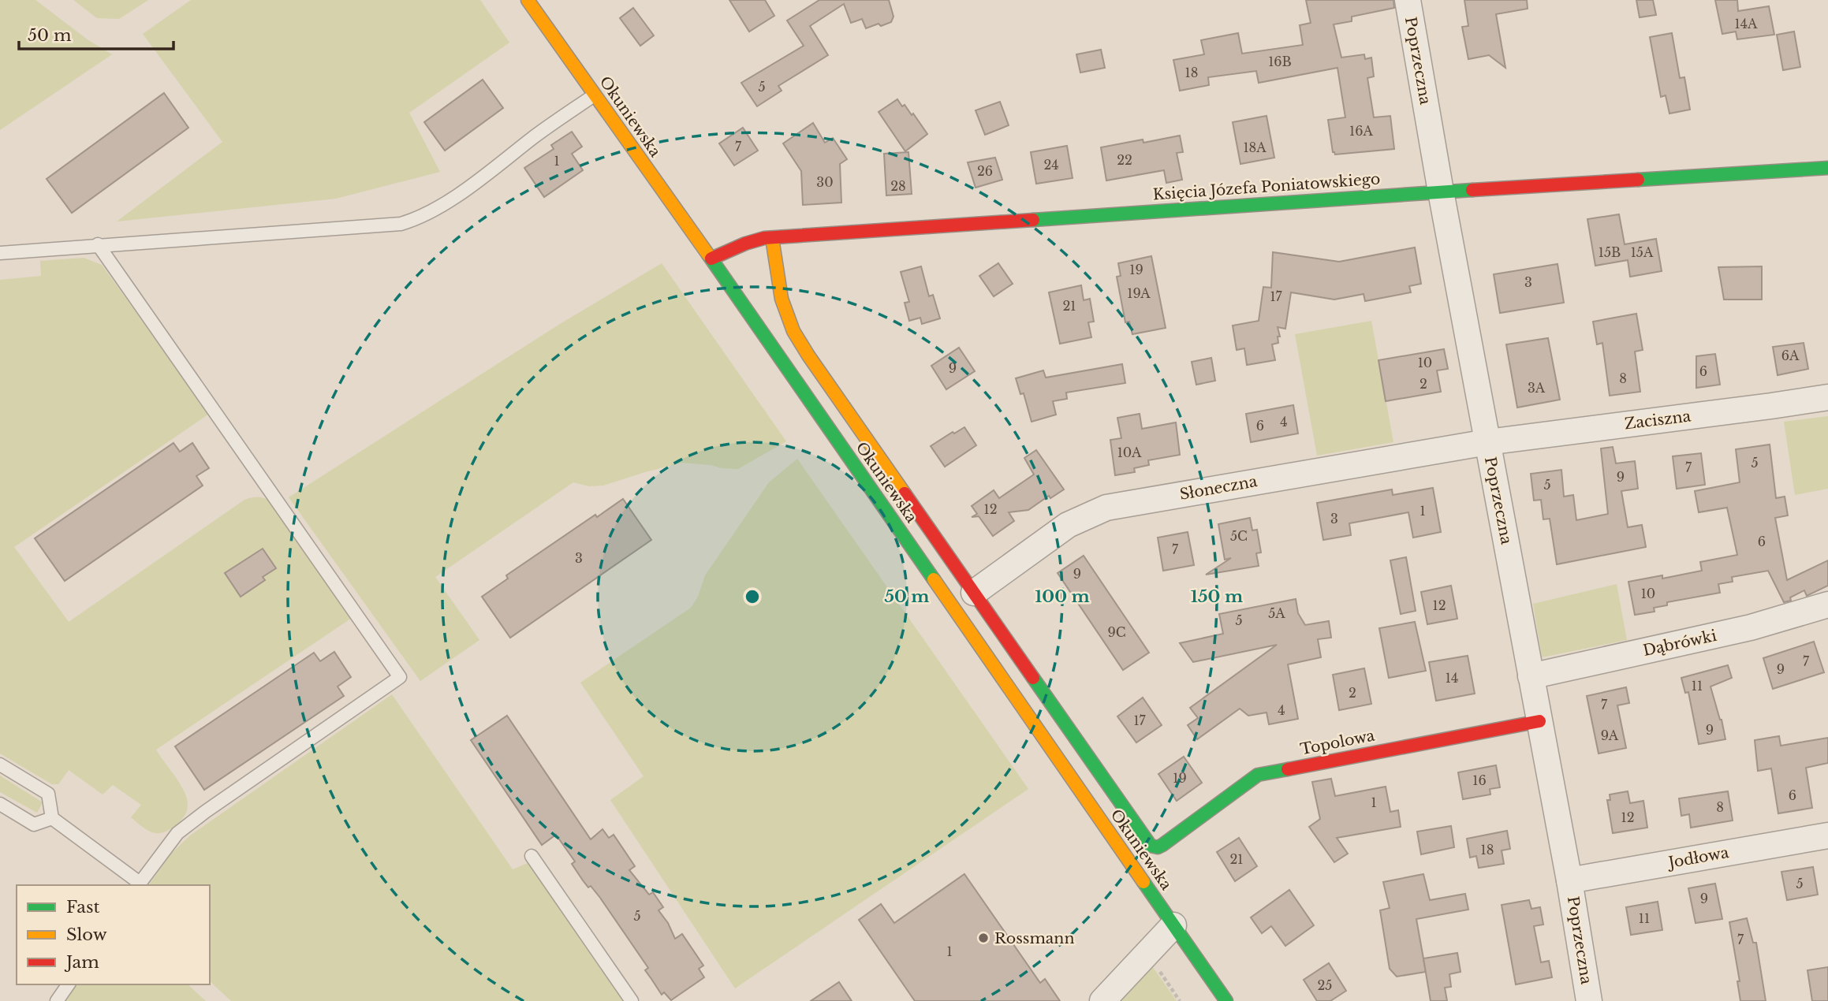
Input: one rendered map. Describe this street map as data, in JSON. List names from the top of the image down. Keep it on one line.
{"streets":{"street":["Poprzeczna","Okuniewska","Księcia Józefa Poniatowskiego","Zaciszna","Słoneczna","Dąbrówki","Topolowa","Jodłowa"]},"crossings":[["Poprzeczna","Księcia Józefa Poniatowskiego"],["Poprzeczna","Zaciszna"],["Poprzeczna","Słoneczna"],["Poprzeczna","Dąbrówki"],["Poprzeczna","Topolowa"],["Poprzeczna","Jodłowa"],["Okuniewska","Księcia Józefa Poniatowskiego"],["Okuniewska","Słoneczna"],["Okuniewska","Topolowa"],["Zaciszna","Słoneczna"]],"places":["Rossmann"],"house_numbers":["14A","16B","18","5","16A","7","18A","22","1","24","26","30","28","15B","15A","19","3","19A","17","21","6A","10","9","6","8","2","3A","4","6","10A","5","7","9","5","12","1","3","5C","6","7","3","9","10","12","5A","5","9C","7","9","14","11","2","7","4","17","9","9A","19","16","6","1","8","12","18","21","5","9","5","11","7","1","25"],"legend":["Fast","Slow","Jam"],"scale_bar":"50 m","rings":["50 m","100 m","150 m"]}
